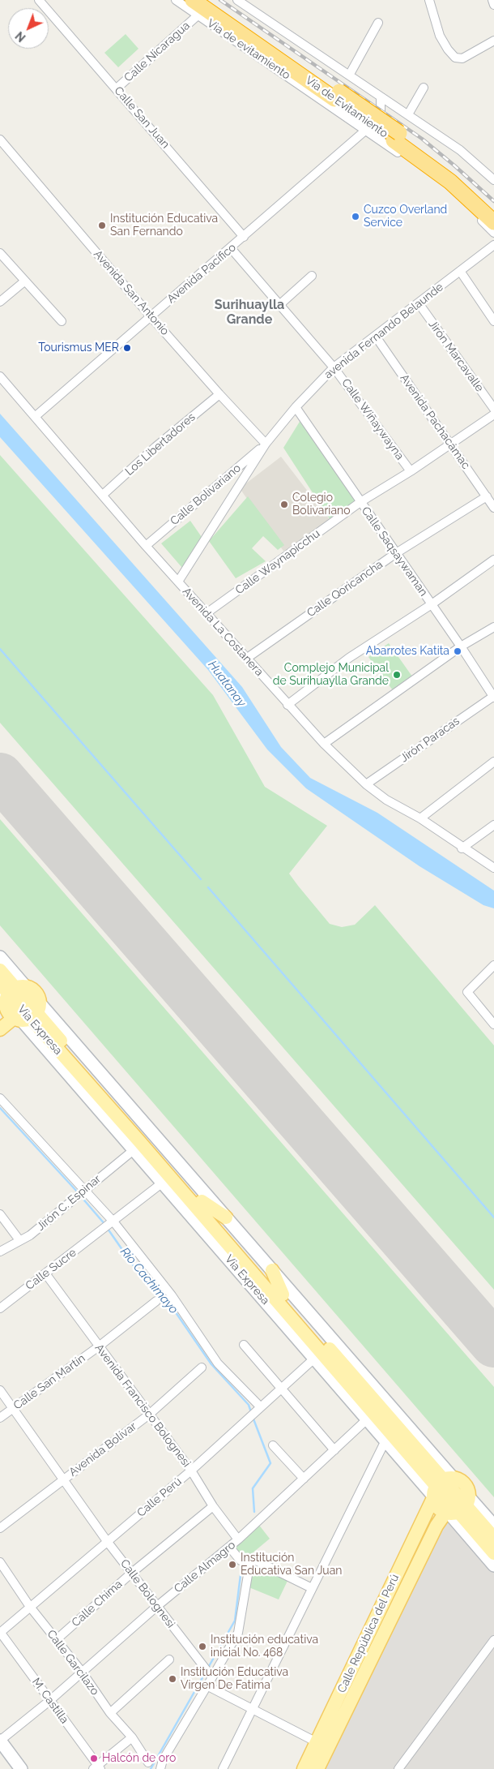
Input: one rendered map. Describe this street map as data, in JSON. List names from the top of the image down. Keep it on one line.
{"streets":{"highway":["Vía de Evitamiento"],"main road":["Vía Expresa","Calle República del Perú"],"street":["Via de evitamiento","Calle Nicaragua","Calle San Juan","Avenida Pacífico","Avenida San Antonio","avenida Fernando Belaunde","Jirón Marcavalle","Calle Wiñaywayna","Avenida Pachacámac","Los Libertadores","Calle Bolivariano","Calle Saqsaywaman","Calle Waynapicchu","Calle Qoricancha","Avenida La Costanera","Jirón Paracas","Jirón C. Espinar","Calle Sucre","Calle San Martín","Avenida Francisco Bolognesi","Avenida Bolívar","Calle Perú","Calle Almagro","Calle Bolognesi","Calle Chima","Calle Garcilazo","M. Castilla"]},"crossings":[["Via de evitamiento","Calle Nicaragua"],["Via de evitamiento","Avenida Pacífico"],["Calle Nicaragua","Calle San Juan"],["Calle San Juan","Avenida Pacífico"],["Avenida Pacífico","Avenida San Antonio"],["Avenida Pacífico","Avenida La Costanera"],["Avenida San Antonio","avenida Fernando Belaunde"],["Avenida San Antonio","Los Libertadores"],["Avenida San Antonio","Calle Bolivariano"],["avenida Fernando Belaunde","Jirón Marcavalle"],["avenida Fernando Belaunde","Calle Wiñaywayna"],["avenida Fernando Belaunde","Avenida Pachacámac"],["avenida Fernando Belaunde","Calle Bolivariano"],["avenida Fernando Belaunde","Calle Saqsaywaman"],["Calle Wiñaywayna","Calle Waynapicchu"],["Avenida Pachacámac","Calle Waynapicchu"],["Avenida Pachacámac","Calle Qoricancha"],["Los Libertadores","Avenida La Costanera"],["Calle Bolivariano","Avenida La Costanera"],["Calle Saqsaywaman","Calle Waynapicchu"],["Calle Saqsaywaman","Calle Qoricancha"],["Calle Saqsaywaman","Jirón Paracas"],["Calle Waynapicchu","Avenida La Costanera"],["Calle Qoricancha","Avenida La Costanera"],["Avenida La Costanera","Jirón Paracas"],["Vía Expresa","Jirón C. Espinar"],["Vía Expresa","Calle Sucre"],["Vía Expresa","Calle Perú"],["Vía Expresa","Calle Almagro"],["Vía Expresa","Calle República del Perú"],["Calle Sucre","Avenida Francisco Bolognesi"],["Calle San Martín","Avenida Francisco Bolognesi"],["Calle San Martín","Calle Bolognesi"],["Avenida Francisco Bolognesi","Avenida Bolívar"],["Avenida Francisco Bolognesi","Calle Perú"],["Avenida Francisco Bolognesi","Calle Almagro"],["Avenida Francisco Bolognesi","Calle Chima"],["Avenida Bolívar","Calle Bolognesi"],["Calle Perú","Calle Bolognesi"],["Calle Perú","Calle Garcilazo"],["Calle Perú","M. Castilla"],["Calle Almagro","Calle Bolognesi"],["Calle Almagro","Calle Garcilazo"],["Calle Almagro","M. Castilla"],["Calle Bolognesi","Calle Chima"],["Calle Chima","Calle Garcilazo"]],"districts":["Surihuaylla Grande"],"water":["Huatanay","Río Cachimayo"],"places":["Cuzco Overland Service","Institución Educativa San Fernando","Tourismus MER","Colegio Bolivariano","Abarrotes Katita","Complejo Municipal de Surihuaylla Grande","Institución Educativa San Juan","Institución educativa inicial No. 468","Institución Educativa Virgen De Fatima","Halcón de oro"],"north":"bottom left"}
